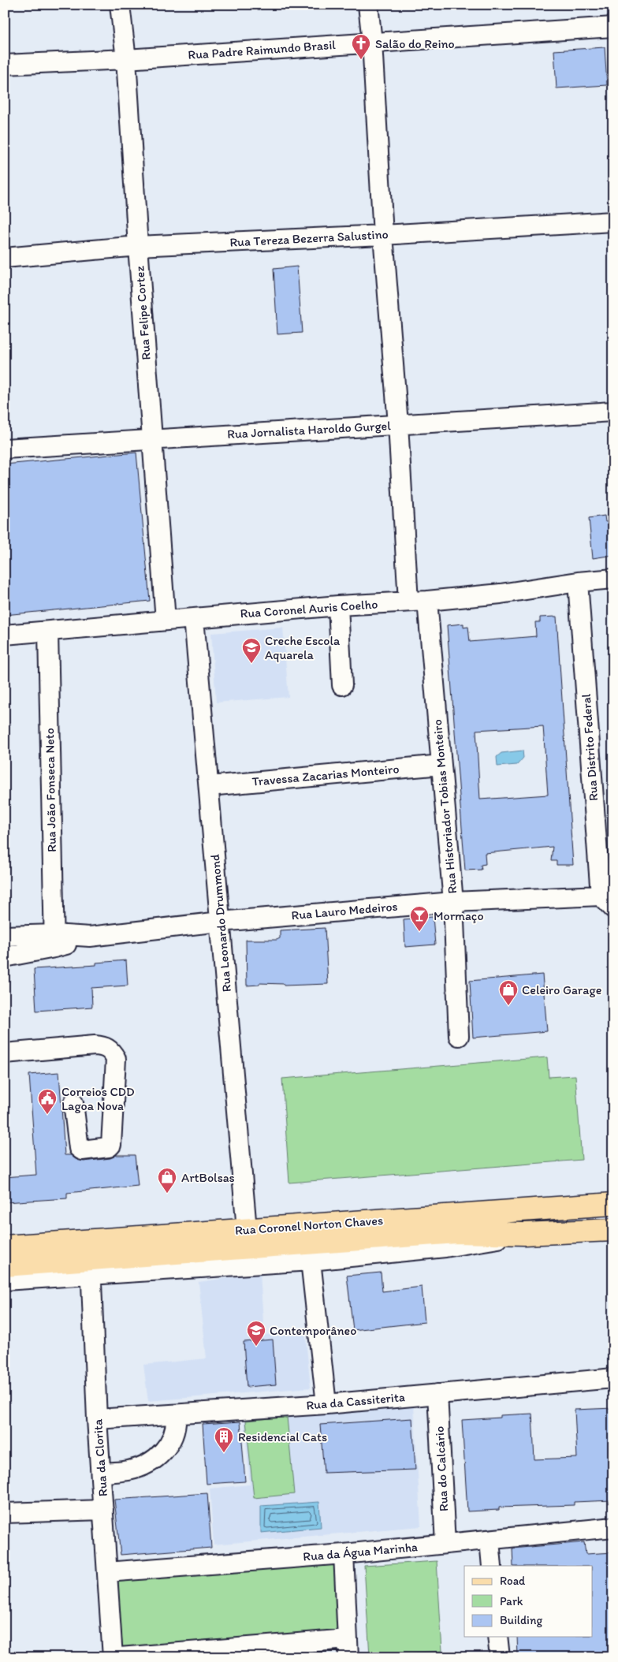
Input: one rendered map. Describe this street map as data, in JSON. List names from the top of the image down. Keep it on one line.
{"streets":{"main road":["Rua Coronel Norton Chaves"],"street":["Rua Padre Raimundo Brasil","Rua Tereza Bezerra Salustino","Rua Felipe Cortez","Rua Jornalista Haroldo Gurgel","Rua Coronel Auris Coelho","Rua Distrito Federal","Travessa Zacarias Monteiro","Rua João Fonseca Neto","Rua Historiador Tobias Monteiro","Rua Lauro Medeiros","Rua Leonardo Drummond","Rua da Cassiterita","Rua da Clorita","Rua do Calcário","Rua da Água Marinha"]},"crossings":[["Rua Padre Raimundo Brasil","Rua Felipe Cortez"],["Rua Tereza Bezerra Salustino","Rua Felipe Cortez"],["Rua Felipe Cortez","Rua Jornalista Haroldo Gurgel"],["Rua Felipe Cortez","Rua Coronel Auris Coelho"],["Rua Coronel Auris Coelho","Rua Distrito Federal"],["Rua Coronel Auris Coelho","Rua João Fonseca Neto"],["Rua Coronel Auris Coelho","Rua Historiador Tobias Monteiro"],["Rua Coronel Auris Coelho","Rua Leonardo Drummond"],["Rua Distrito Federal","Rua Lauro Medeiros"],["Travessa Zacarias Monteiro","Rua Historiador Tobias Monteiro"],["Travessa Zacarias Monteiro","Rua Leonardo Drummond"],["Rua João Fonseca Neto","Rua Lauro Medeiros"],["Rua Historiador Tobias Monteiro","Rua Lauro Medeiros"],["Rua Lauro Medeiros","Rua Leonardo Drummond"],["Rua Leonardo Drummond","Rua Coronel Norton Chaves"],["Rua Coronel Norton Chaves","Rua da Clorita"],["Rua da Cassiterita","Rua da Clorita"],["Rua da Cassiterita","Rua do Calcário"],["Rua da Clorita","Rua da Água Marinha"],["Rua do Calcário","Rua da Água Marinha"]],"places":{"church":["Salão do Reino"],"school or university":["Creche Escola Aquarela","Contemporâneo"],"bar":["Mormaço"],"shop":["Celeiro Garage","ArtBolsas"],"public building":["Correios CDD Lagoa Nova"],"building":["Residencial Cats"]},"legend":["Road","Park","Building"]}
